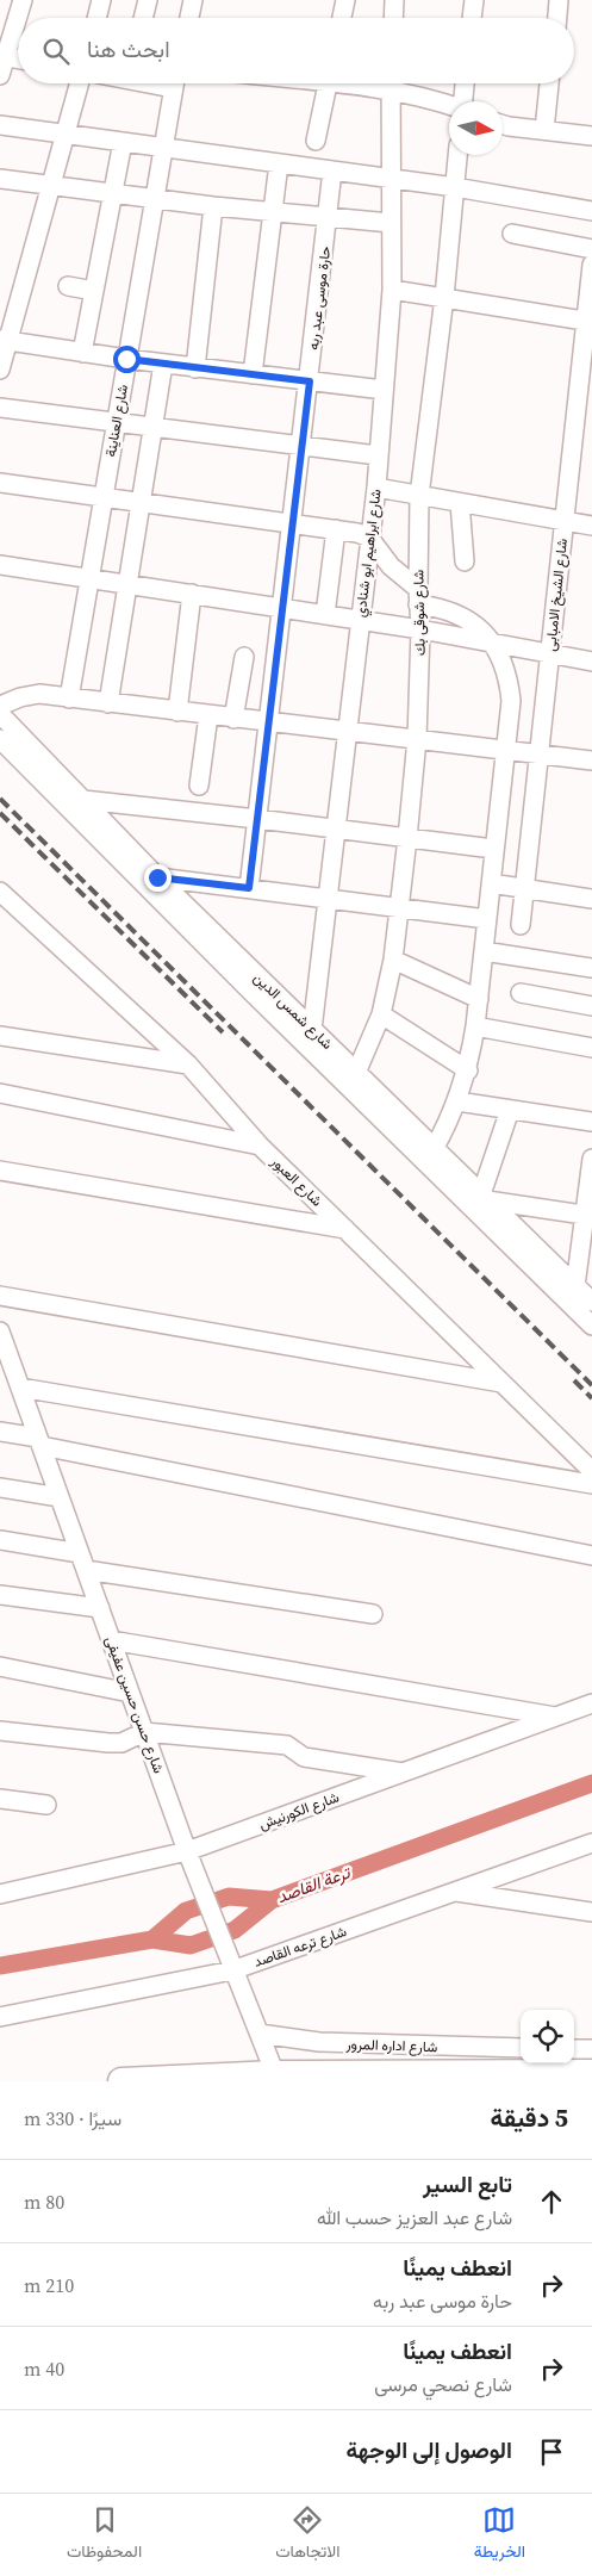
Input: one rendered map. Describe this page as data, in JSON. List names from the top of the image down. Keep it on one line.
{"streets":{"street":["حارة موسى عبد ربه","شارع العناينة","شارع ابراهيم ابو شنادي","شارع الشيخ الامبابى","شارع شوقى بك","شارع شمس الدين","شارع العبور","شارع حسن حسين عفيفى","شارع الكورنيش","شارع ترعه القاصد","شارع اداره المرور"]},"crossings":[["شارع ابراهيم ابو شنادي","شارع شمس الدين"],["شارع شوقى بك","شارع شمس الدين"],["شارع حسن حسين عفيفى","شارع الكورنيش"],["شارع حسن حسين عفيفى","شارع ترعه القاصد"],["شارع حسن حسين عفيفى","شارع اداره المرور"]],"water":["ترعة القاصد"],"north":"right","page":{"search":"ابحث هنا","heading":["5 دقيقة","سيرًا · 330 m"],"list":[["تابع السير","شارع عبد العزيز حسب الله","80 m"],["انعطف يمينًا","حارة موسى عبد ربه","210 m"],["انعطف يمينًا","شارع نصحي مرسى","40 m"],"الوصول إلى الوجهة"],"nav":["الخريطة","الاتجاهات","المحفوظات"]}}
